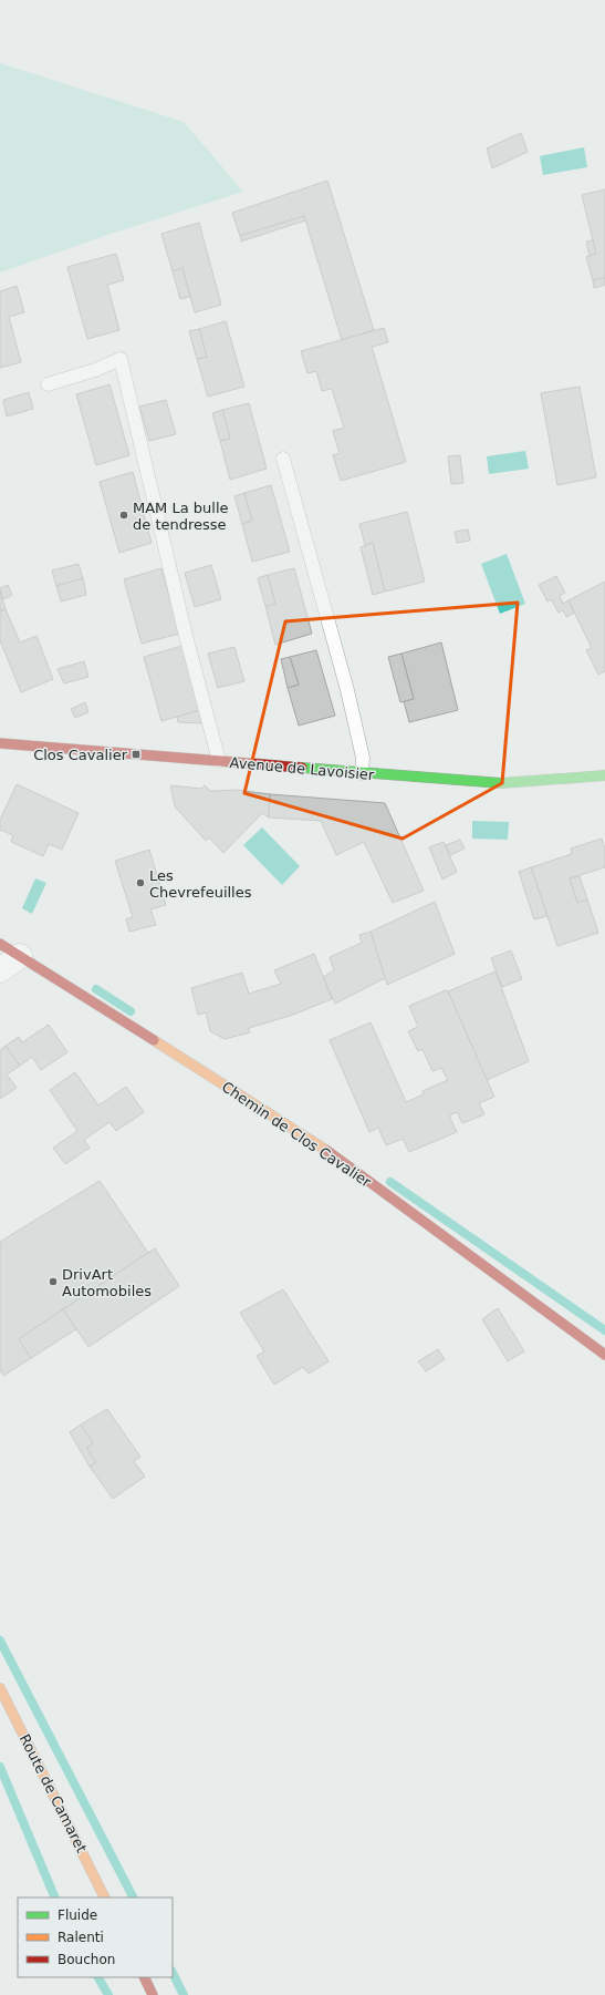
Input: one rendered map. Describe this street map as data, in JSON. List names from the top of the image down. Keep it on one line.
{"streets":{"street":["Avenue de Lavoisier","Chemin de Clos Cavalier","Route de Camaret"]},"places":{"other":["MAM La bulle de tendresse","Les Chevrefeuilles","DrivArt Automobiles"],"transit":["Clos Cavalier"]},"legend":["Fluide","Ralenti","Bouchon"]}
